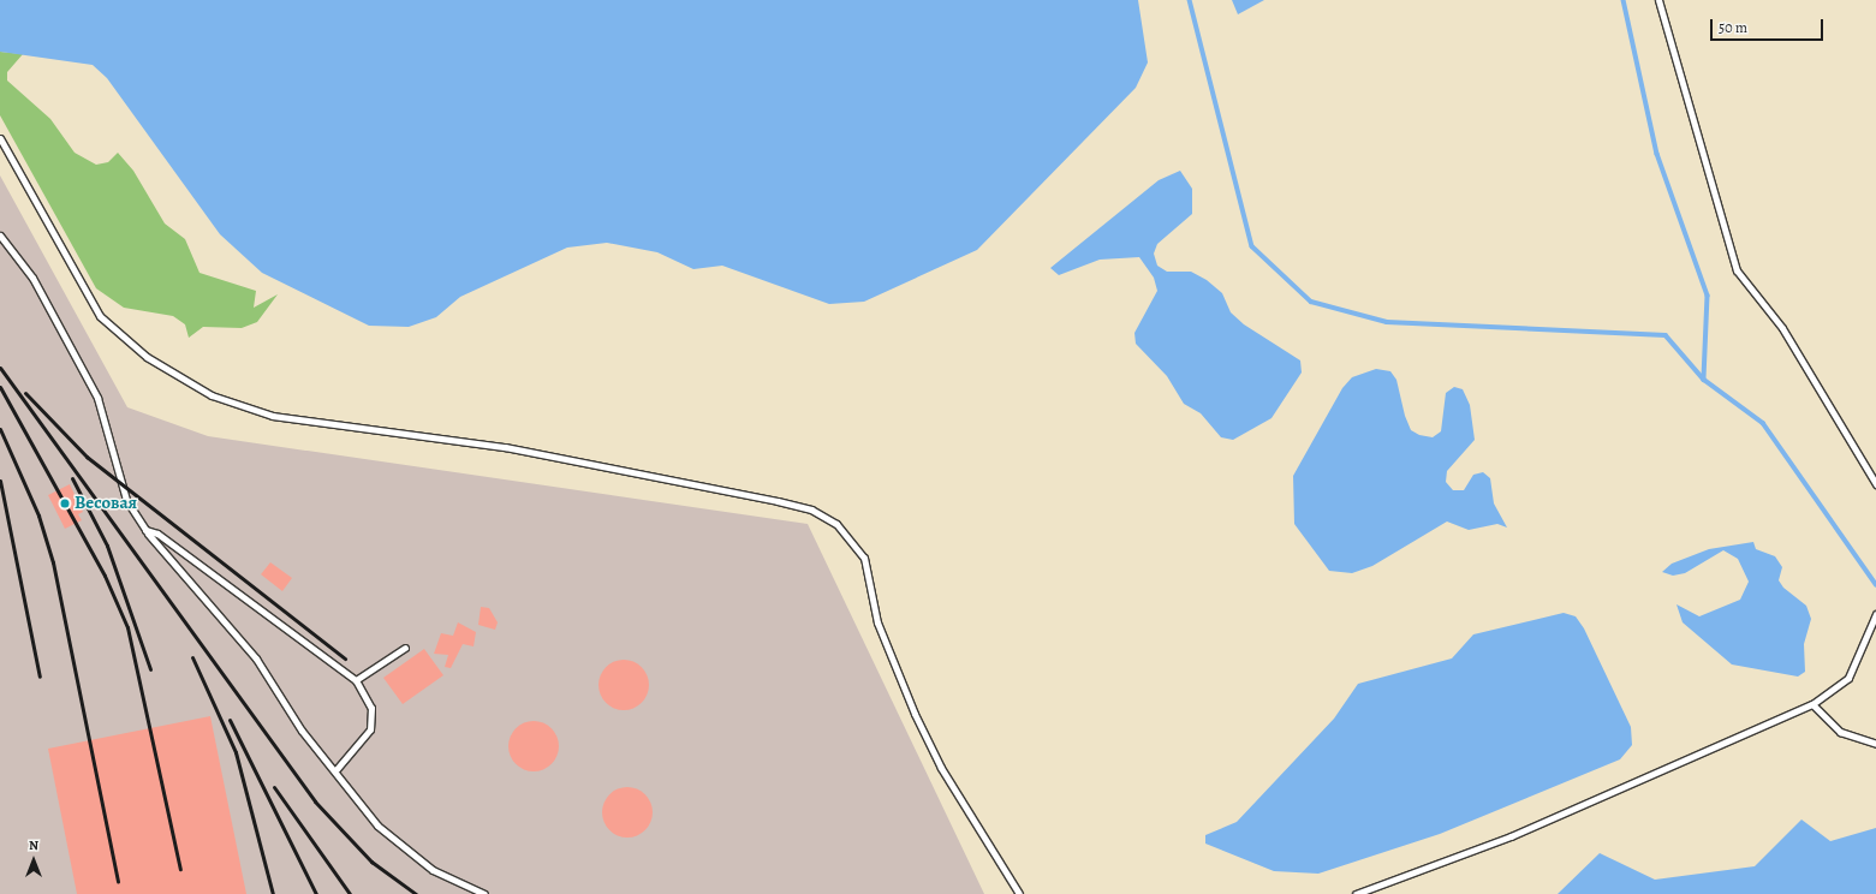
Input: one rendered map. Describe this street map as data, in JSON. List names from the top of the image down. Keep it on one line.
{"places":["Весовая"],"scale_bar":"50 m","north":"top"}
